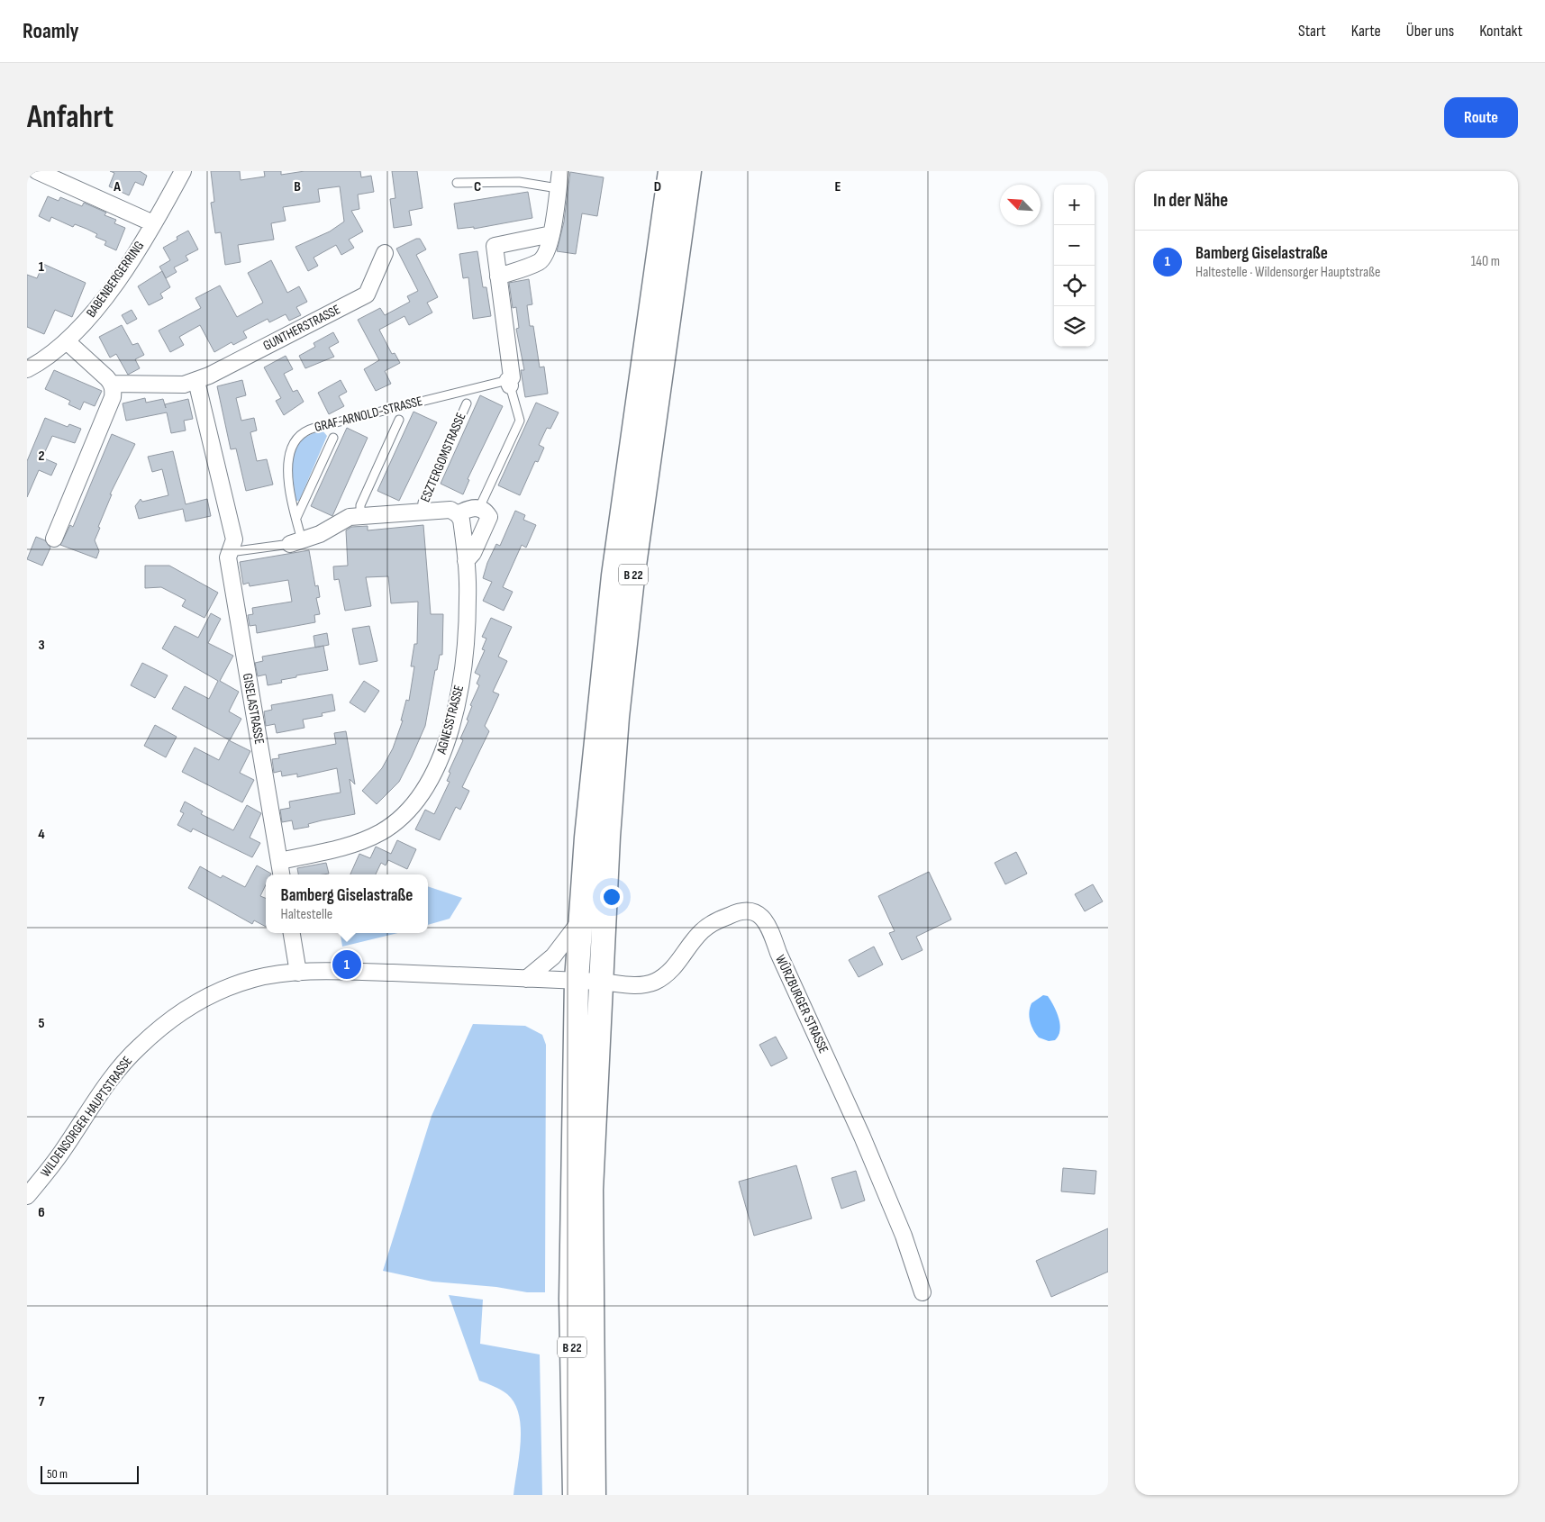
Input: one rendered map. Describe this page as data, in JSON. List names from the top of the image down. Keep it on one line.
{"streets":{"main road":["B 22"],"street":["BABENBERGERRING","GUNTHERSTRASSE","ESZTERGOMSTRASSE","GISELASTRASSE","AGNESSTRASSE","WÜRZBURGER STRASSE","WILDENSORGER HAUPTSTRASSE"],"lane":["GRAF-ARNOLD-STRASSE"]},"crossings":[["ESZTERGOMSTRASSE","AGNESSTRASSE"],["B 22","WÜRZBURGER STRASSE"],["GISELASTRASSE","AGNESSTRASSE"]],"scale_bar":"50 m","north":"top left","page":{"header":"Roamly","nav":["Start","Karte","Über uns","Kontakt"],"buttons":"Route","title":"Anfahrt","heading":"In der Nähe","map_buttons":["+","−"],"list":[{"mark":"1","name":"Bamberg Giselastraße","note":"Haltestelle · Wildensorger Hauptstraße","value":"140 m"}],"popup":["Bamberg Giselastraße","Haltestelle"],"pins":"1","scale":"50 m"},"grid":{"columns":["A","B","C","D","E"],"rows":["1","2","3","4","5","6","7"]}}
